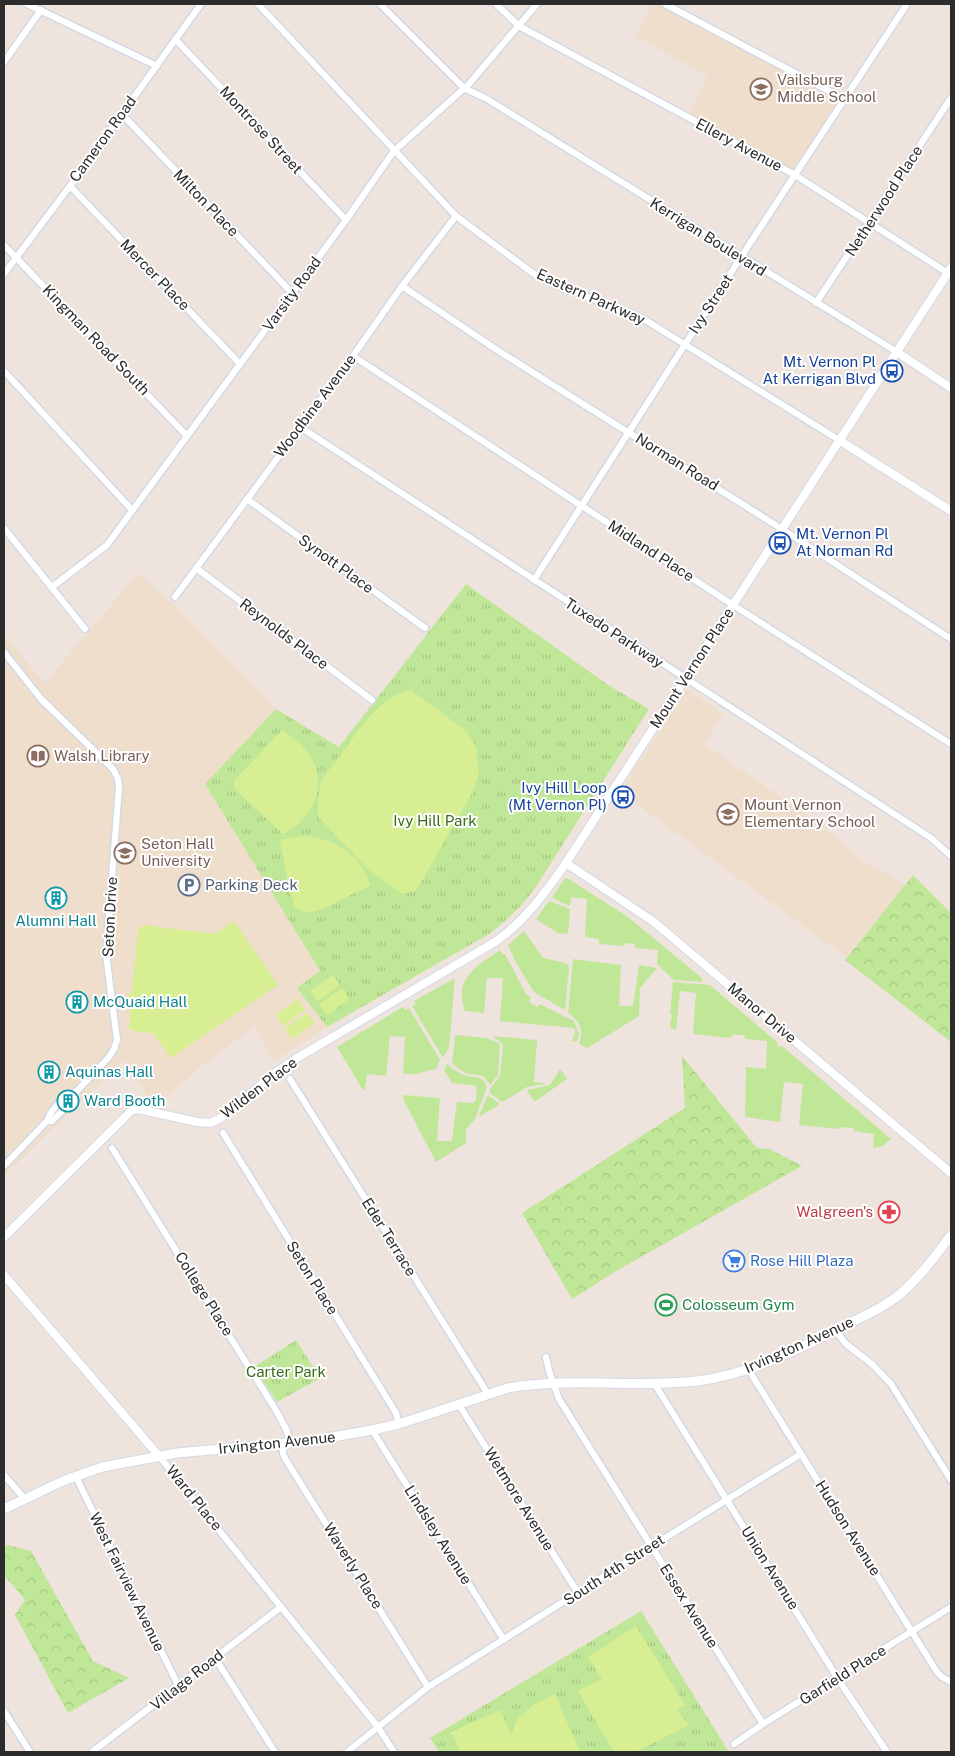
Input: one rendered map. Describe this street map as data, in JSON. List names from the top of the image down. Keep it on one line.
{"streets":{"main road":["Irvington Avenue"],"street":["Montrose Street","Cameron Road","Ellery Avenue","Netherwood Place","Milton Place","Kerrigan Boulevard","Mercer Place","Varsity Road","Eastern Parkway","Ivy Street","Kingman Road South","Woodbine Avenue","Norman Road","Midland Place","Synott Place","Tuxedo Parkway","Reynolds Place","Mount Vernon Place","Seton Drive","Manor Drive","Wilden Place","Eder Terrace","Seton Place","College Place","Ward Place","Wetmore Avenue","Hudson Avenue","Lindsley Avenue","Waverly Place","Union Avenue","South 4th Street","West Fairview Avenue","Essex Avenue","Garfield Place","Village Road"]},"crossings":[["Montrose Street","Cameron Road"],["Montrose Street","Varsity Road"],["Cameron Road","Milton Place"],["Cameron Road","Mercer Place"],["Cameron Road","Kingman Road South"],["Ellery Avenue","Netherwood Place"],["Ellery Avenue","Varsity Road"],["Ellery Avenue","Ivy Street"],["Ellery Avenue","Mount Vernon Place"],["Netherwood Place","Kerrigan Boulevard"],["Milton Place","Varsity Road"],["Kerrigan Boulevard","Varsity Road"],["Kerrigan Boulevard","Ivy Street"],["Kerrigan Boulevard","Mount Vernon Place"],["Mercer Place","Varsity Road"],["Varsity Road","Eastern Parkway"],["Varsity Road","Kingman Road South"],["Eastern Parkway","Ivy Street"],["Eastern Parkway","Woodbine Avenue"],["Eastern Parkway","Mount Vernon Place"],["Ivy Street","Norman Road"],["Ivy Street","Midland Place"],["Ivy Street","Tuxedo Parkway"],["Woodbine Avenue","Norman Road"],["Woodbine Avenue","Midland Place"],["Woodbine Avenue","Synott Place"],["Woodbine Avenue","Tuxedo Parkway"],["Woodbine Avenue","Reynolds Place"],["Norman Road","Mount Vernon Place"],["Midland Place","Mount Vernon Place"],["Tuxedo Parkway","Mount Vernon Place"],["Mount Vernon Place","Manor Drive"],["Mount Vernon Place","Wilden Place"],["Eder Terrace","Irvington Avenue"],["Seton Place","Irvington Avenue"],["College Place","Irvington Avenue"],["College Place","Waverly Place"],["Irvington Avenue","Ward Place"],["Irvington Avenue","Wetmore Avenue"],["Irvington Avenue","Hudson Avenue"],["Irvington Avenue","Lindsley Avenue"],["Irvington Avenue","Waverly Place"],["Irvington Avenue","Union Avenue"],["Irvington Avenue","West Fairview Avenue"],["Irvington Avenue","Essex Avenue"],["Ward Place","South 4th Street"],["Ward Place","Village Road"],["Wetmore Avenue","South 4th Street"],["Hudson Avenue","South 4th Street"],["Hudson Avenue","Garfield Place"],["Lindsley Avenue","South 4th Street"],["Waverly Place","South 4th Street"],["Union Avenue","South 4th Street"],["Union Avenue","Garfield Place"],["South 4th Street","Essex Avenue"],["West Fairview Avenue","Village Road"],["Essex Avenue","Garfield Place"]],"parks":["Ivy Hill Park","Carter Park"],"places":{"school or university":["Vailsburg Middle School","Mount Vernon Elementary School","Seton Hall University"],"bus stop":["Mt. Vernon Pl At Kerrigan Blvd","Mt. Vernon Pl At Norman Rd","Ivy Hill Loop (Mt Vernon Pl)"],"library":["Walsh Library"],"parking":["Parking Deck"],"building":["Alumni Hall","McQuaid Hall","Aquinas Hall","Ward Booth"],"pharmacy":["Walgreen's"],"supermarket":["Rose Hill Plaza"],"sports":["Colosseum Gym"]}}
